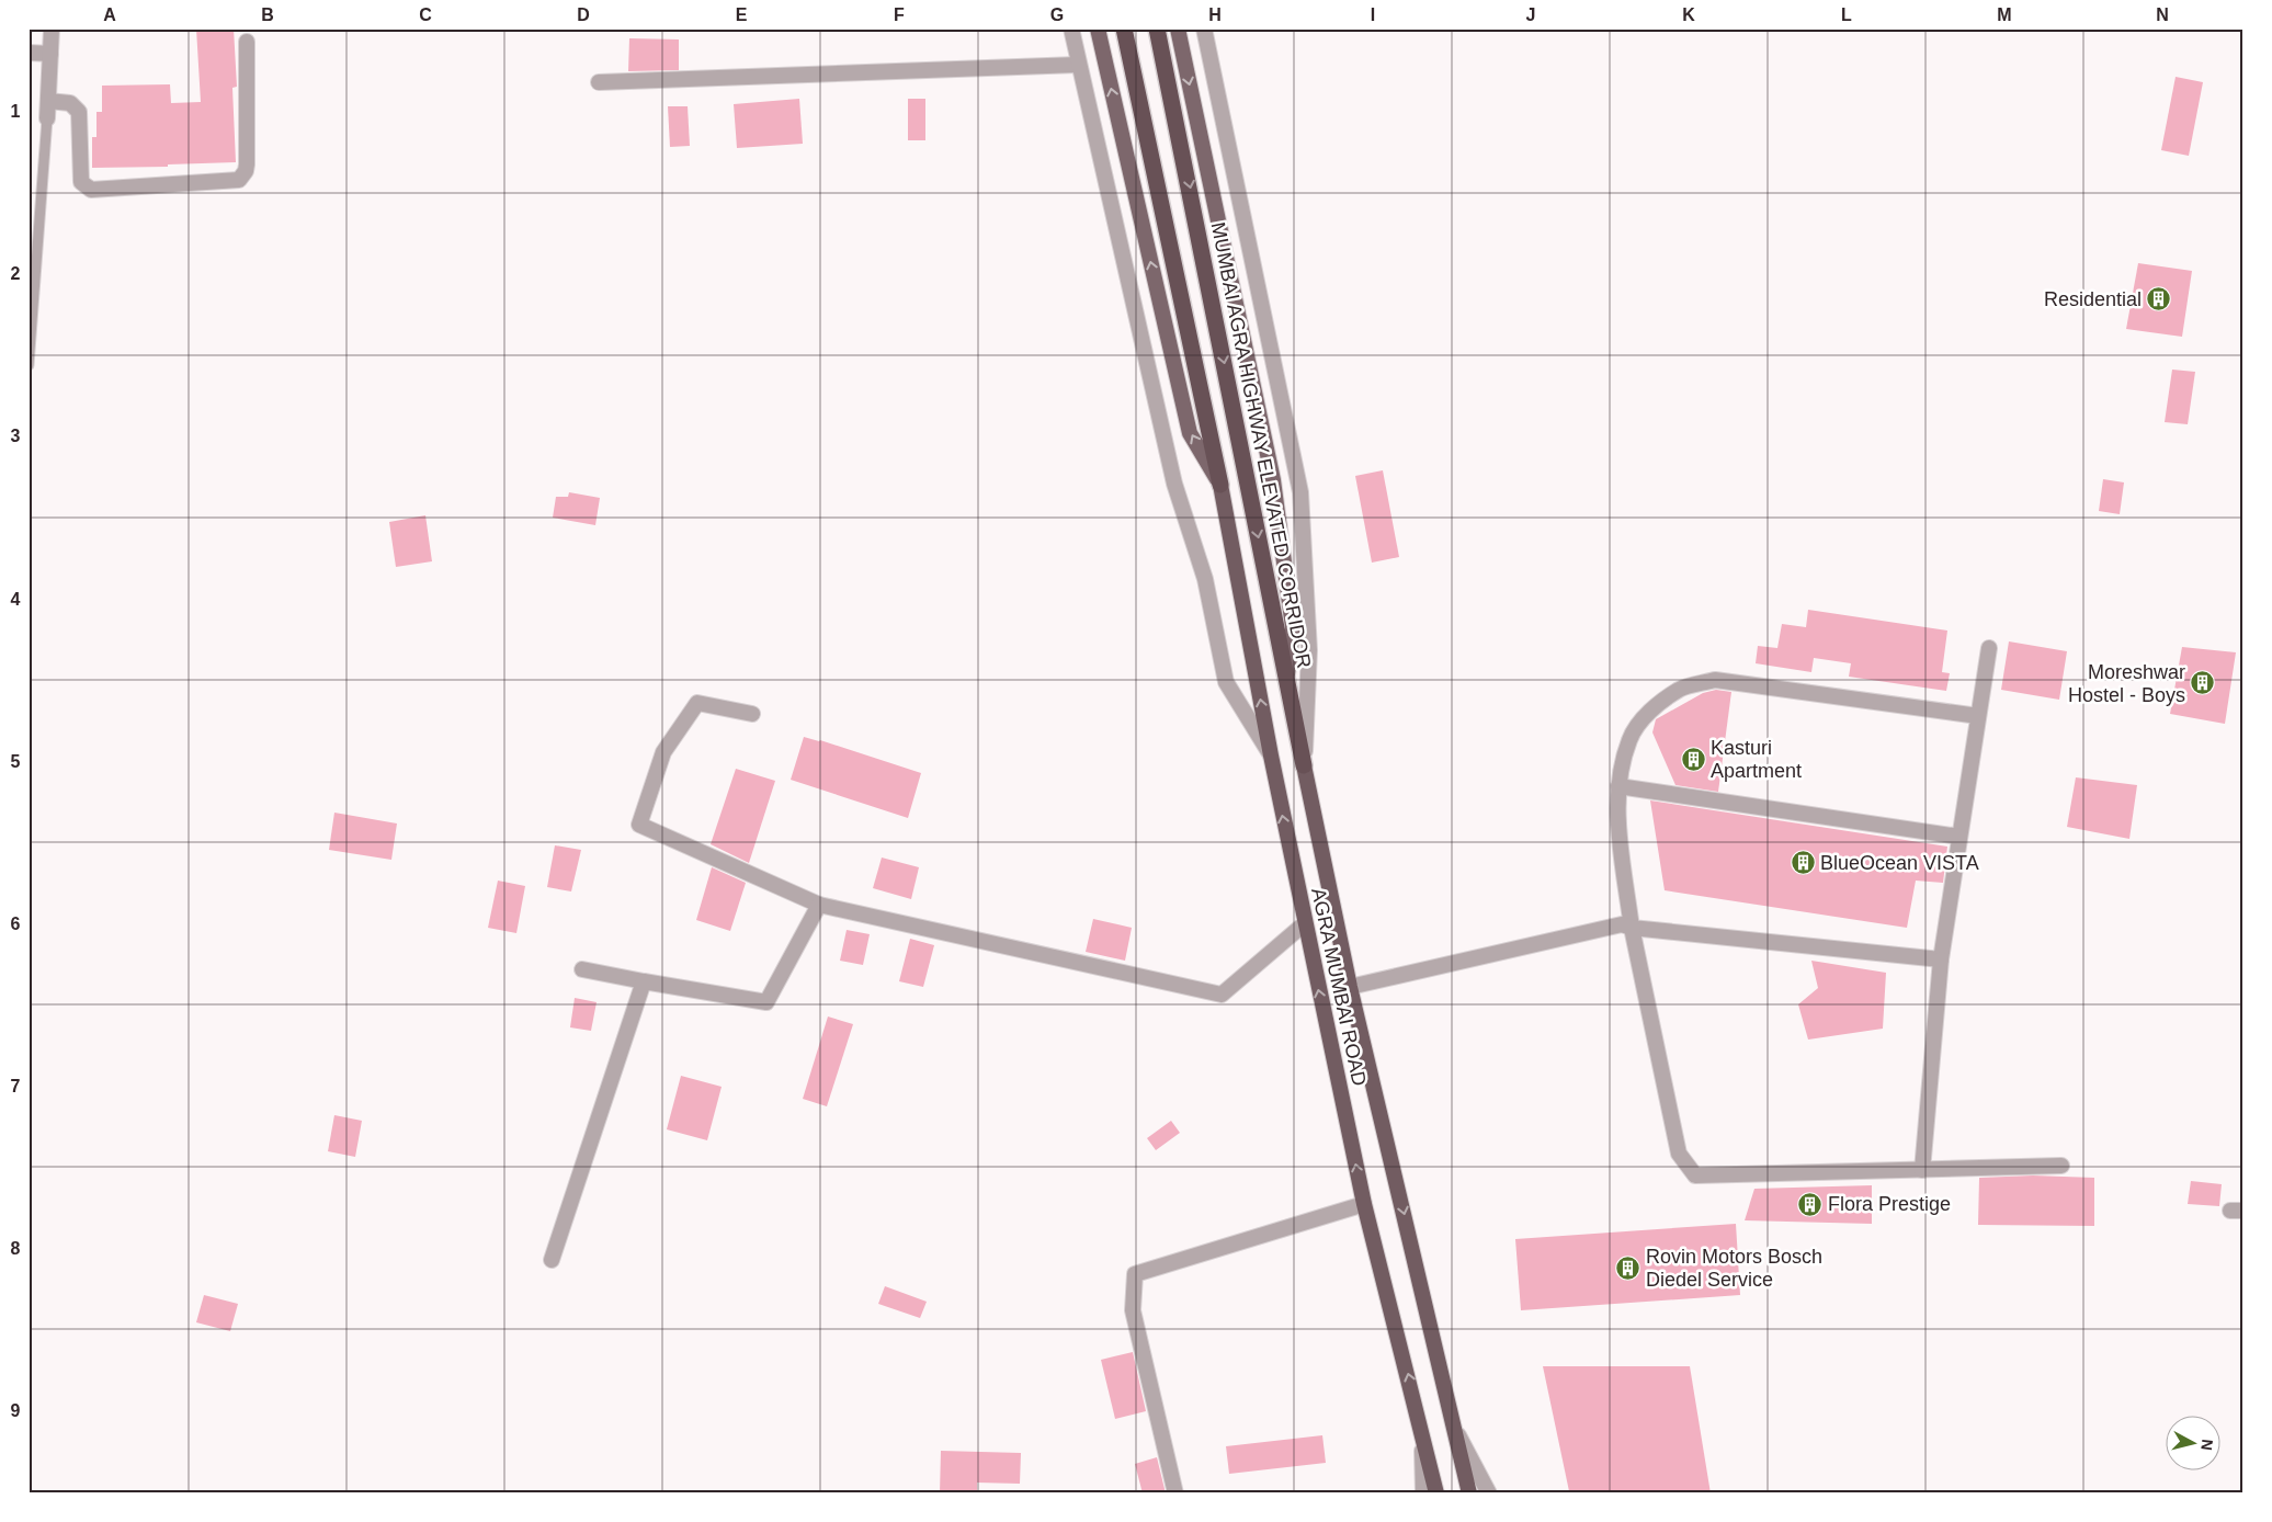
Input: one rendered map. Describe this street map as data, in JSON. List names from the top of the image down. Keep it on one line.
{"streets":{"highway":["MUMBAI AGRA HIGHWAY ELEVATED CORRIDOR","AGRA MUMBAI ROAD"]},"crossings":[["MUMBAI AGRA HIGHWAY ELEVATED CORRIDOR","AGRA MUMBAI ROAD"]],"places":{"building":["Residential","Moreshwar Hostel - Boys","Kasturi Apartment","BlueOcean VISTA","Flora Prestige","Rovin Motors Bosch Diedel Service"]},"north":"right","grid":{"columns":["A","B","C","D","E","F","G","H","I","J","K","L","M","N"],"rows":["1","2","3","4","5","6","7","8","9"]}}
